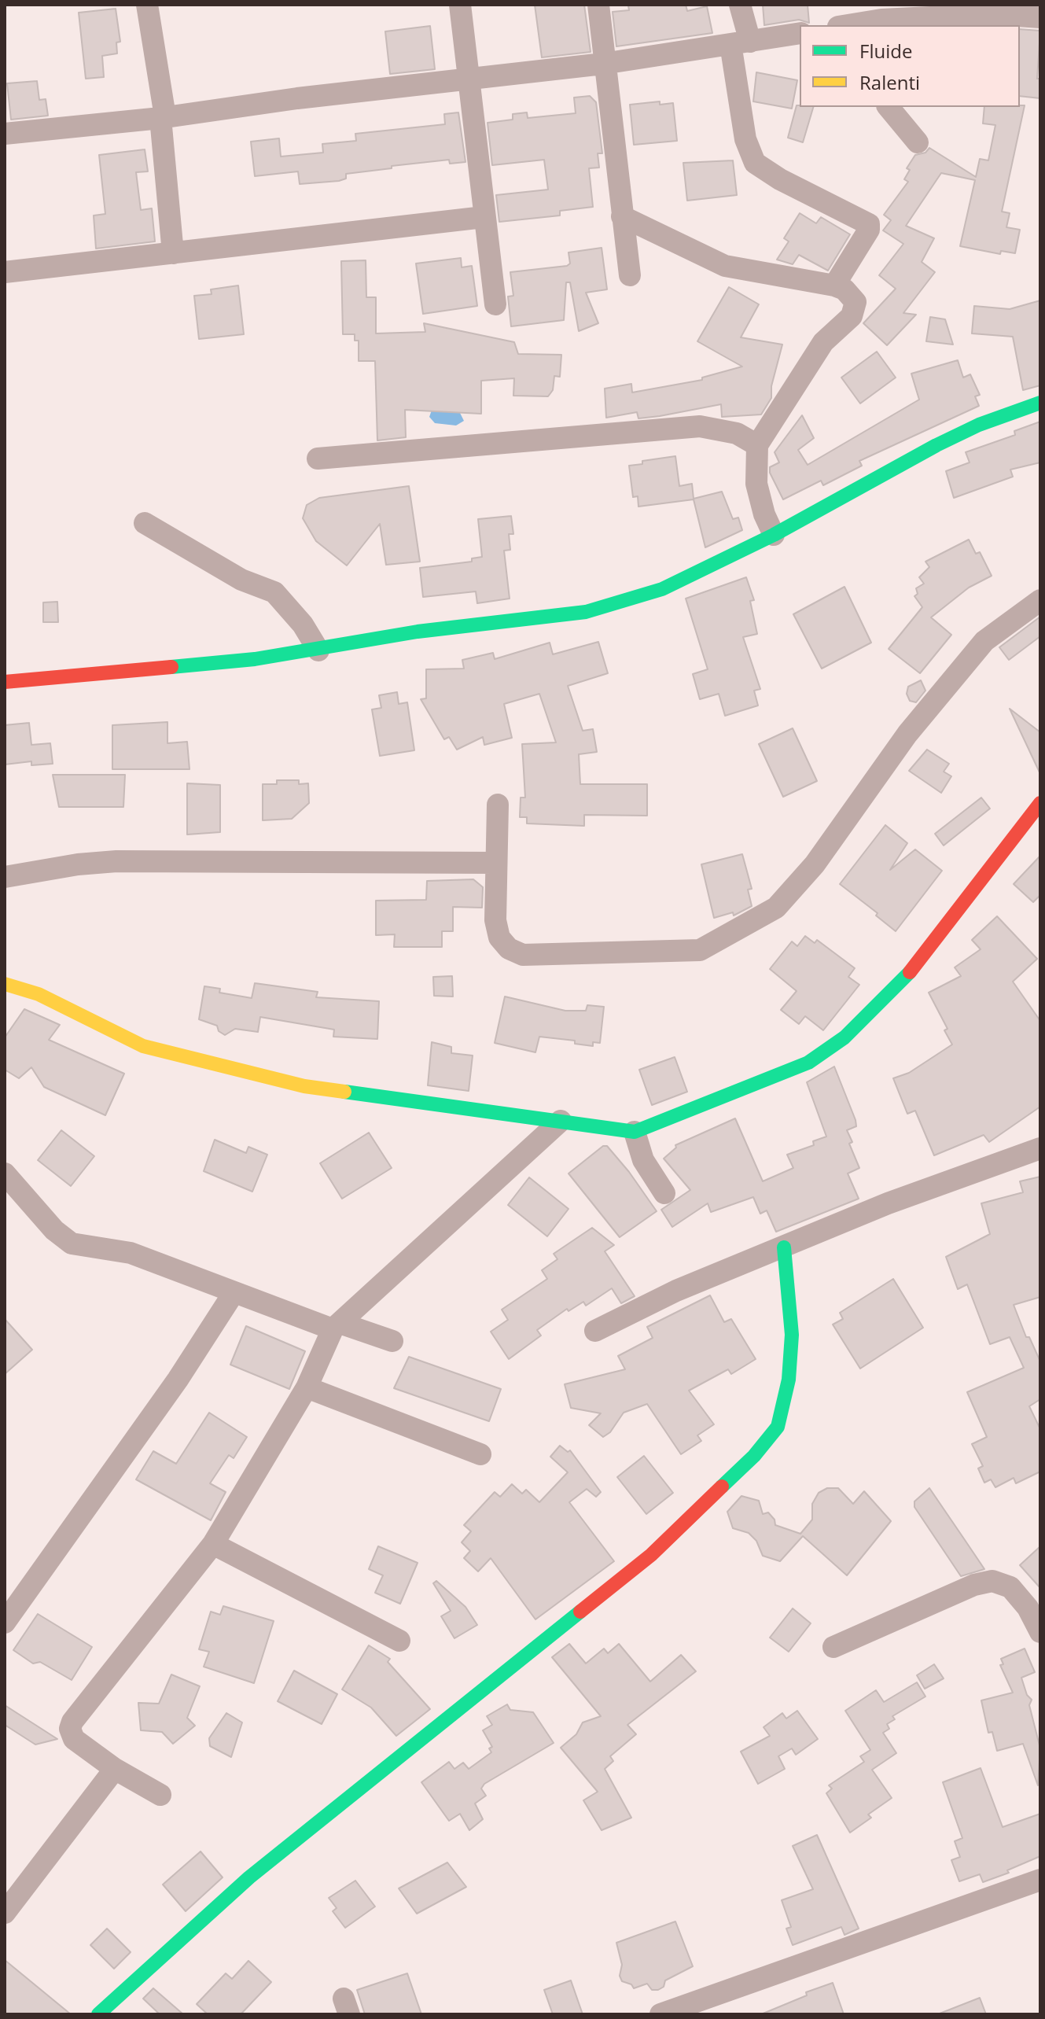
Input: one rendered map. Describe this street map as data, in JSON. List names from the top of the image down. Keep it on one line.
{"legend":["Fluide","Ralenti"]}
